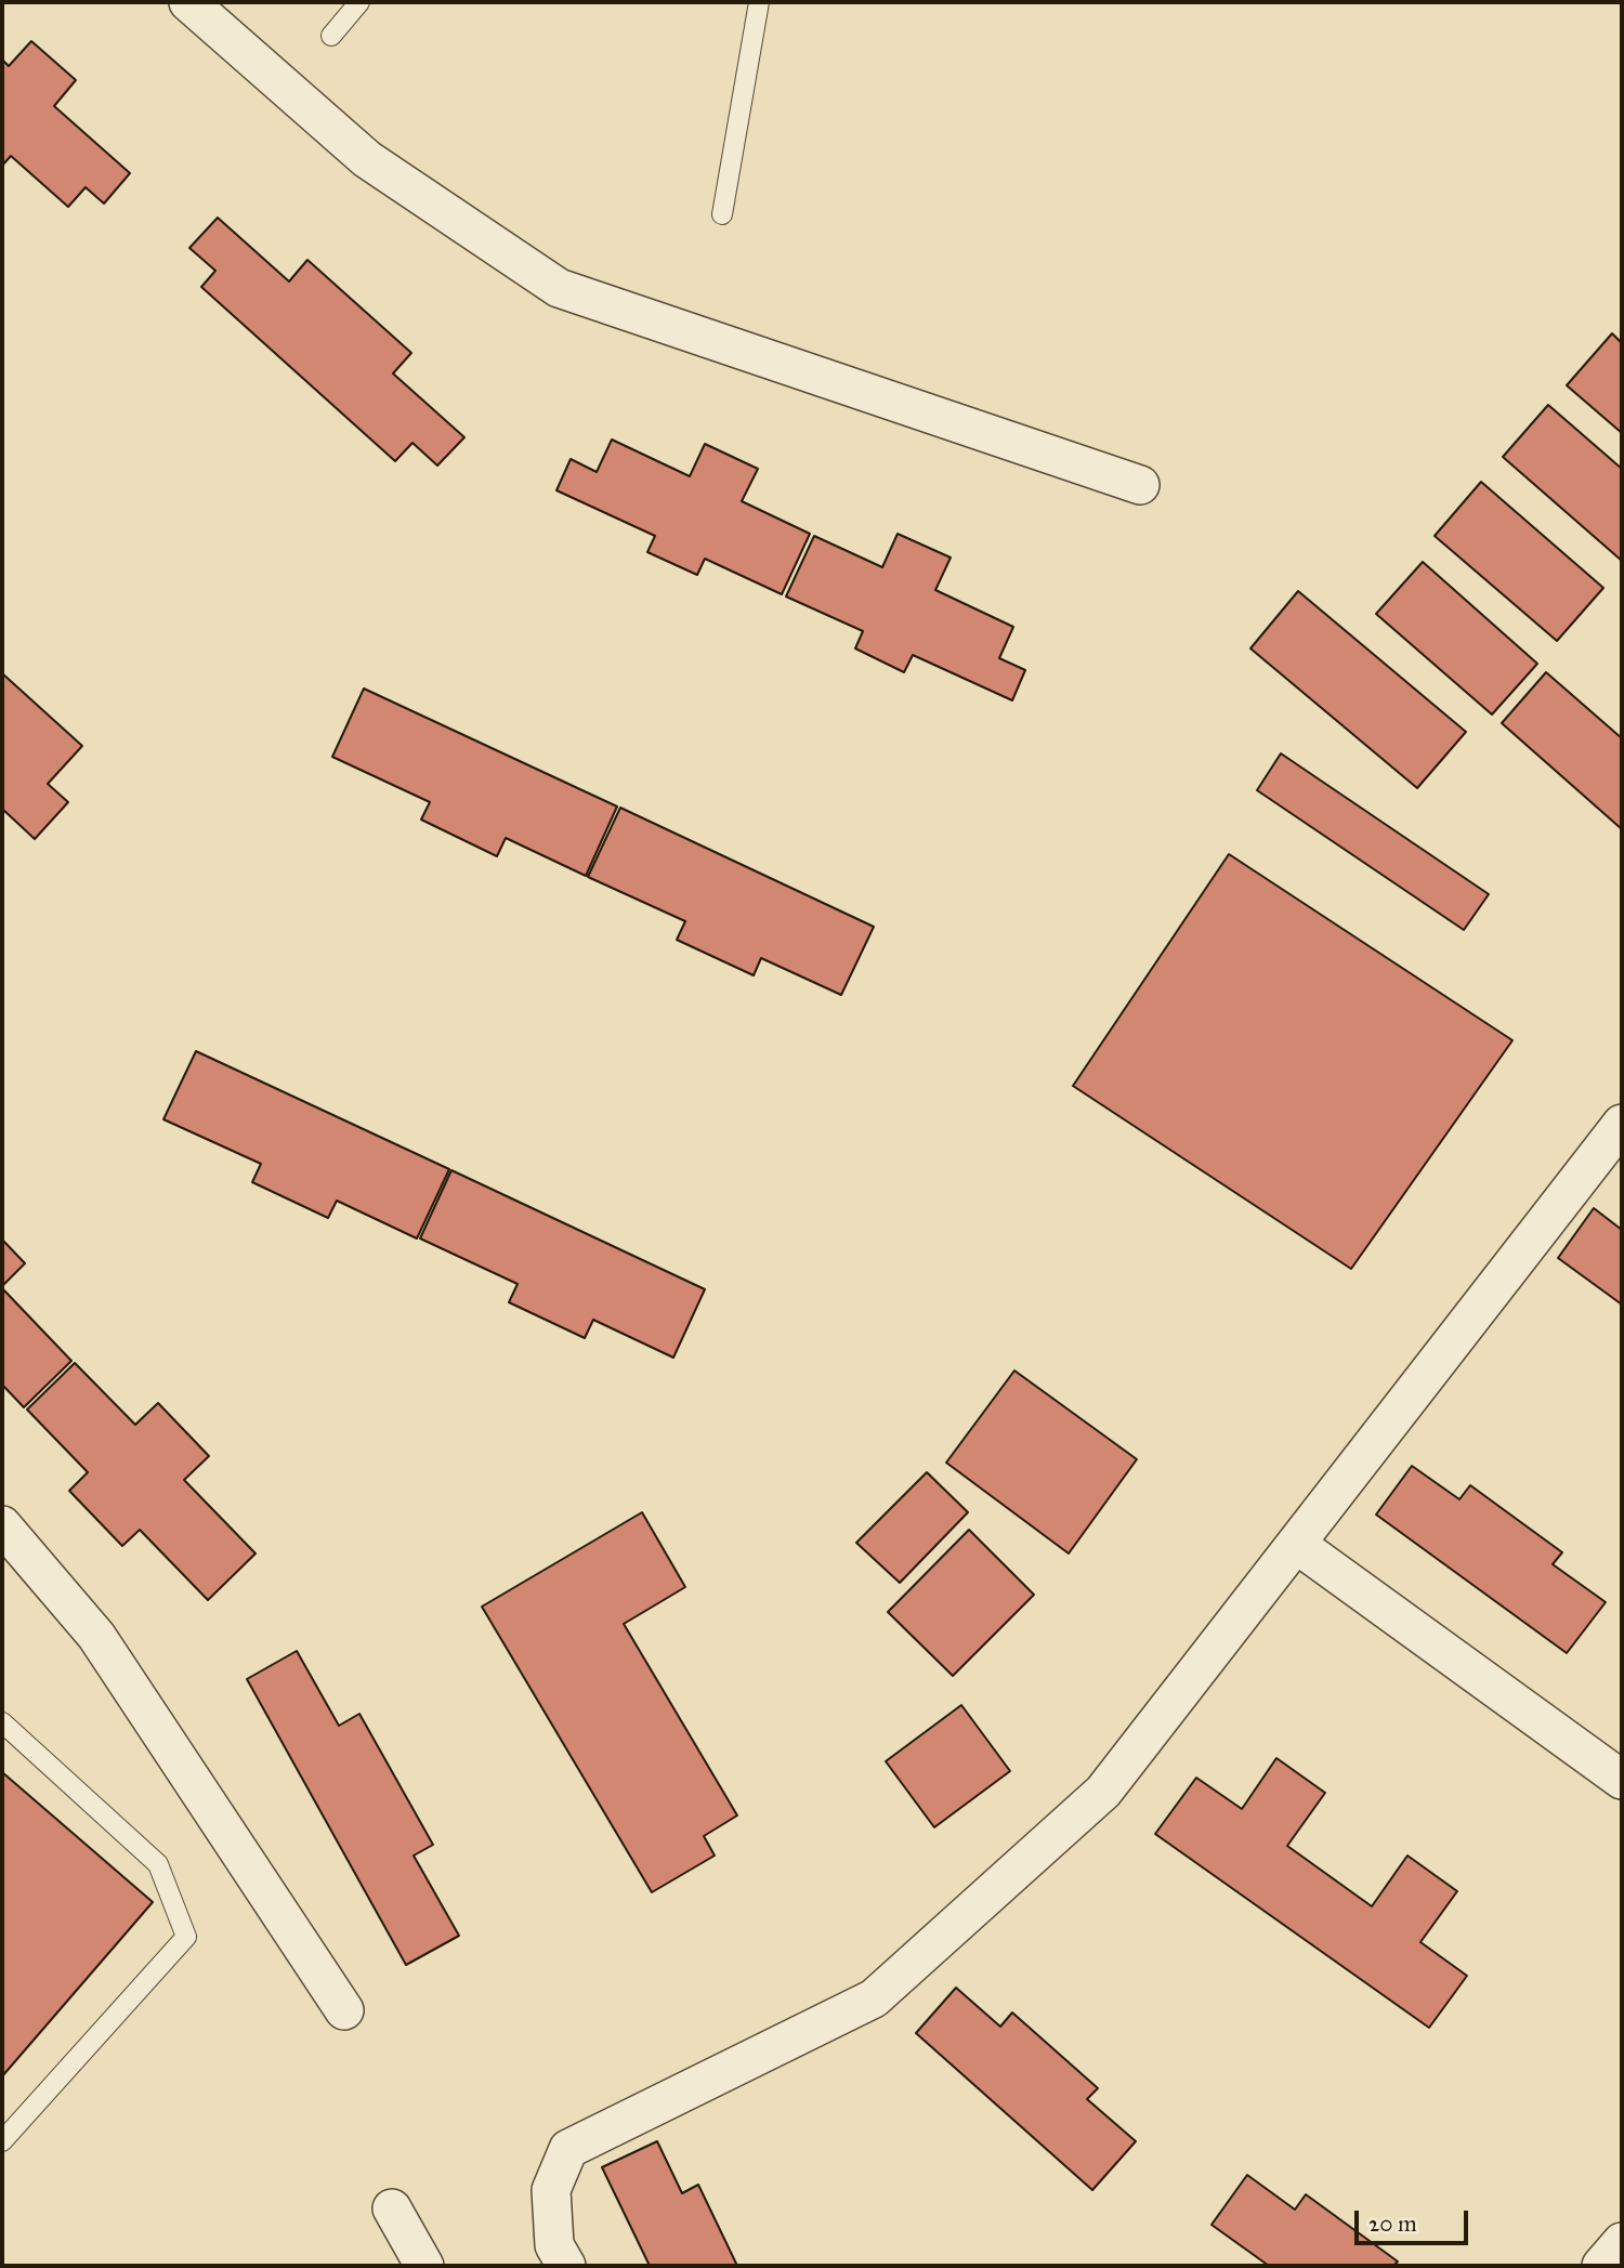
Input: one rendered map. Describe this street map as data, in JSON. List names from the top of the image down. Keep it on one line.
{"scale_bar":"20 m"}
